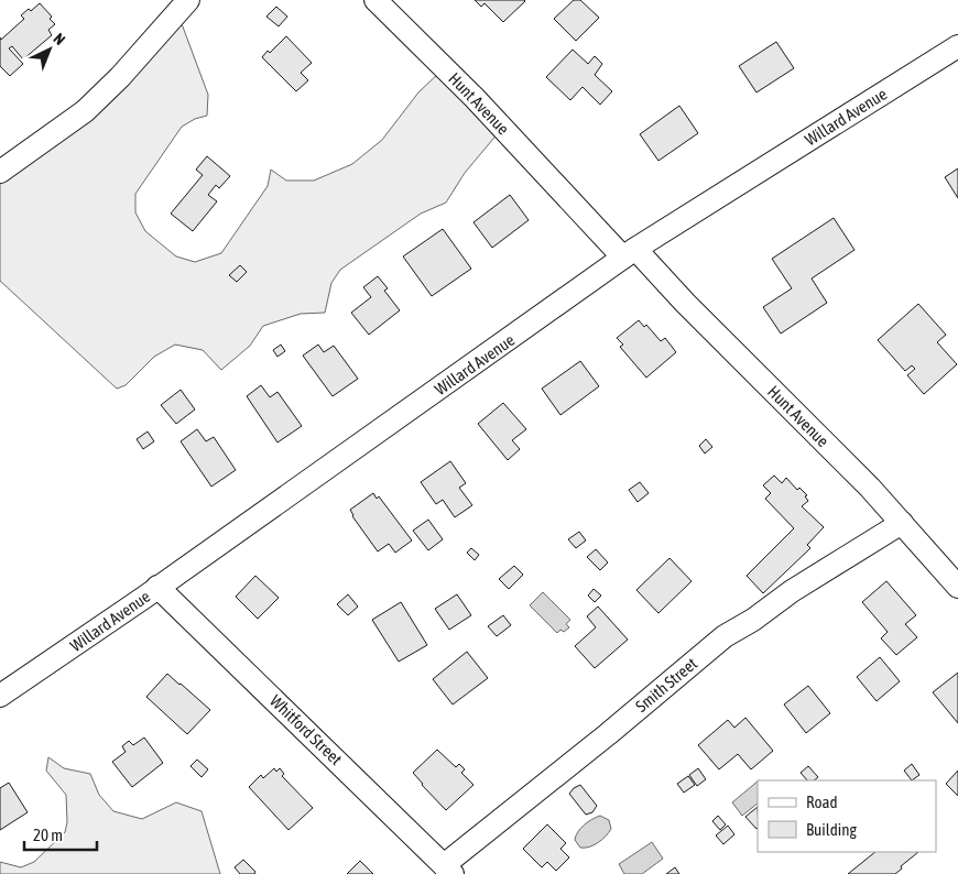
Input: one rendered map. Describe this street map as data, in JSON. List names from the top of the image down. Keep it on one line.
{"streets":{"street":["Hunt Avenue","Willard Avenue","Smith Street","Whitford Street"]},"crossings":[["Hunt Avenue","Willard Avenue"],["Hunt Avenue","Smith Street"],["Willard Avenue","Whitford Street"],["Smith Street","Whitford Street"]],"legend":["Road","Building"],"scale_bar":"20 m","north":"top right"}
